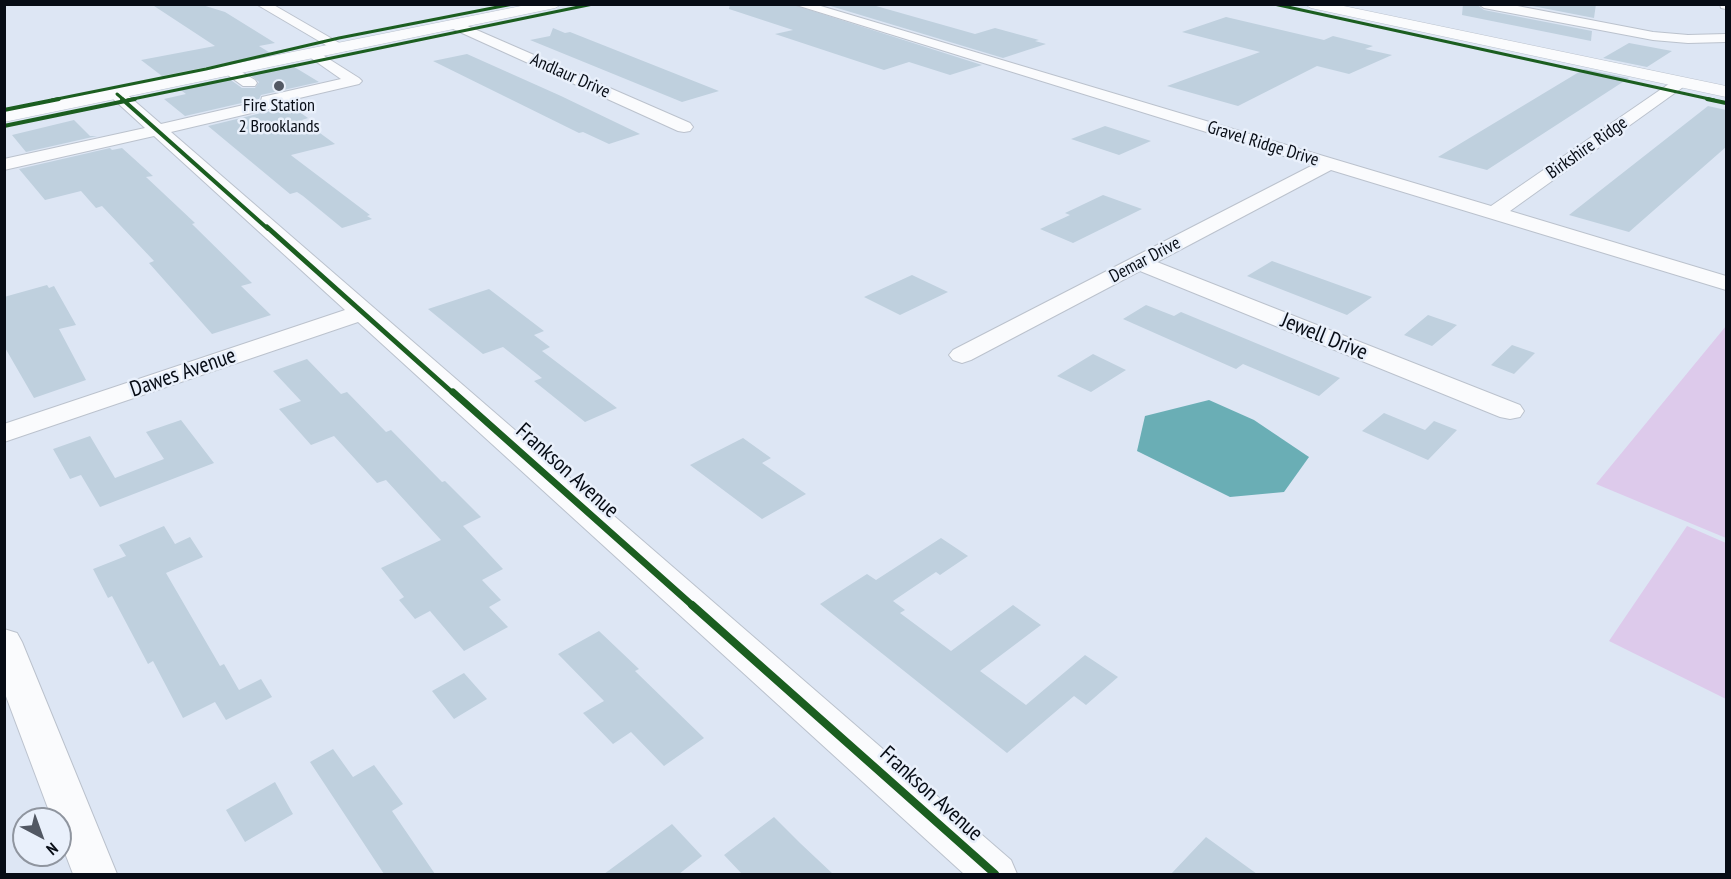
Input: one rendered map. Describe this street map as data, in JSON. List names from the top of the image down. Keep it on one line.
{"streets":{"street":["Andlaur Drive","Gravel Ridge Drive","Birkshire Ridge","Demar Drive","Jewell Drive","Dawes Avenue","Frankson Avenue"]},"crossings":[["Gravel Ridge Drive","Birkshire Ridge"],["Gravel Ridge Drive","Demar Drive"],["Demar Drive","Jewell Drive"],["Dawes Avenue","Frankson Avenue"]],"places":["Fire Station 2 Brooklands"],"north":"bottom right"}
